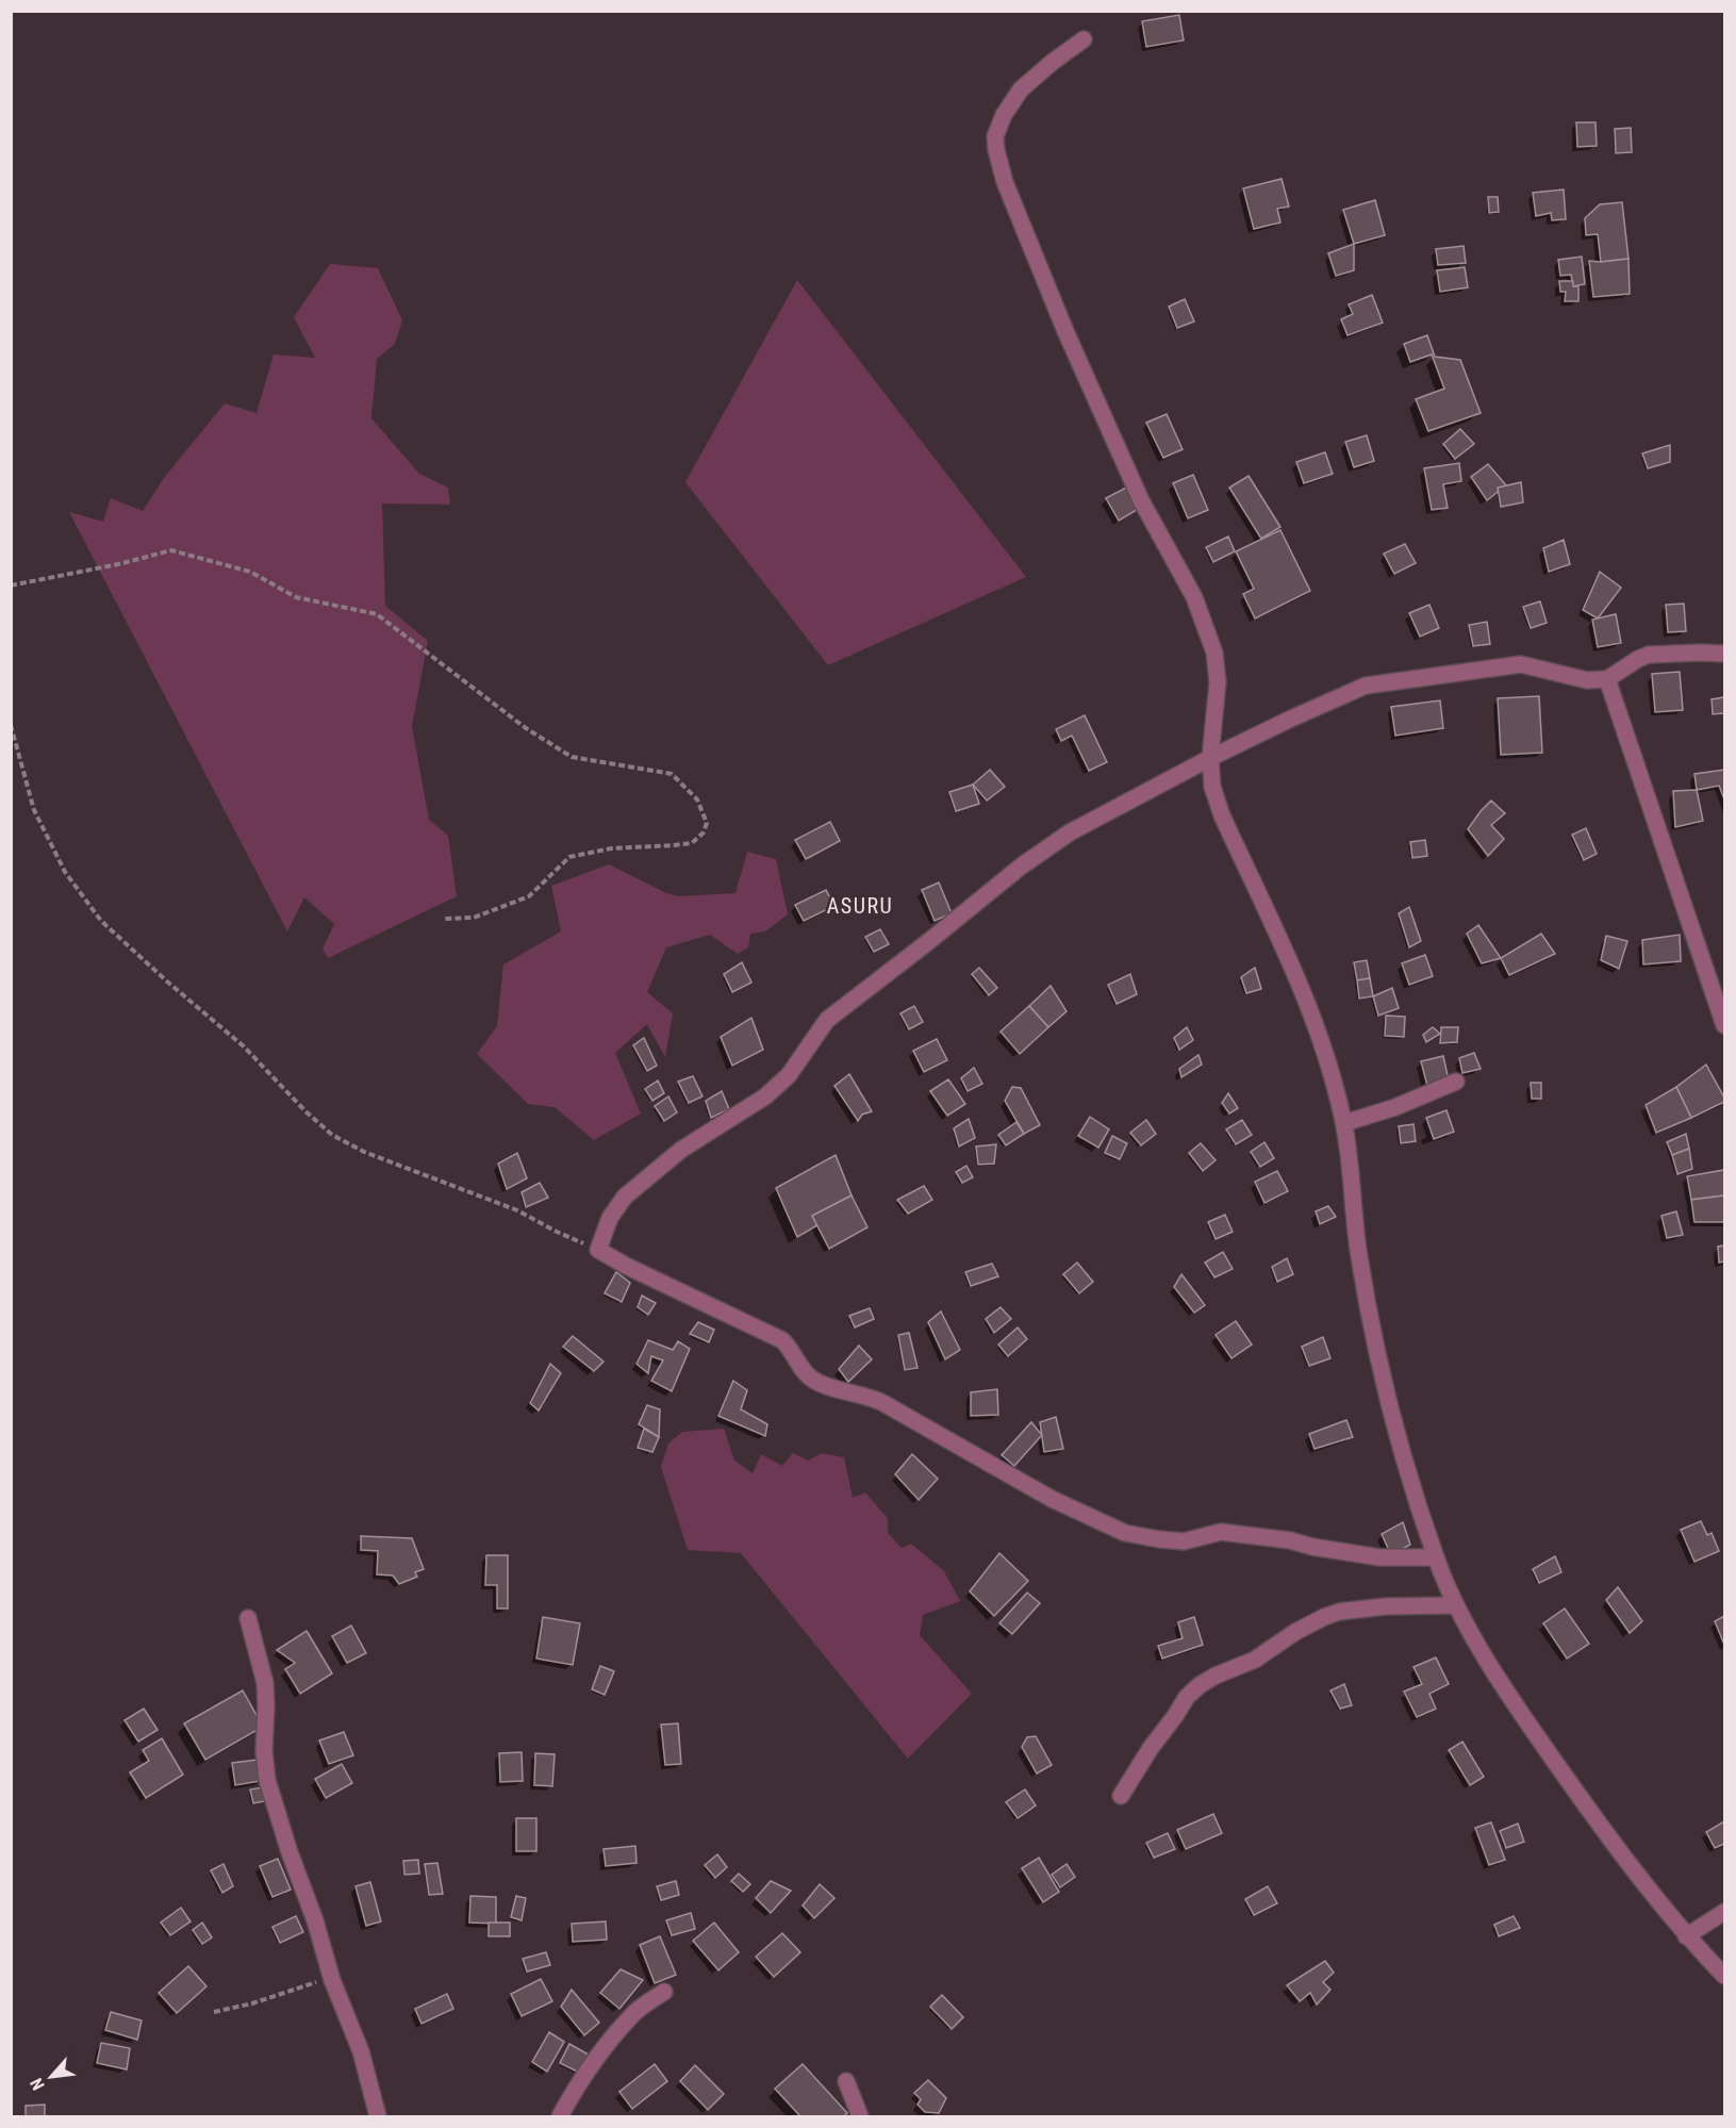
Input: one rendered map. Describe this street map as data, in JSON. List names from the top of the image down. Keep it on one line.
{"districts":["ASURU"],"north":"bottom left"}
